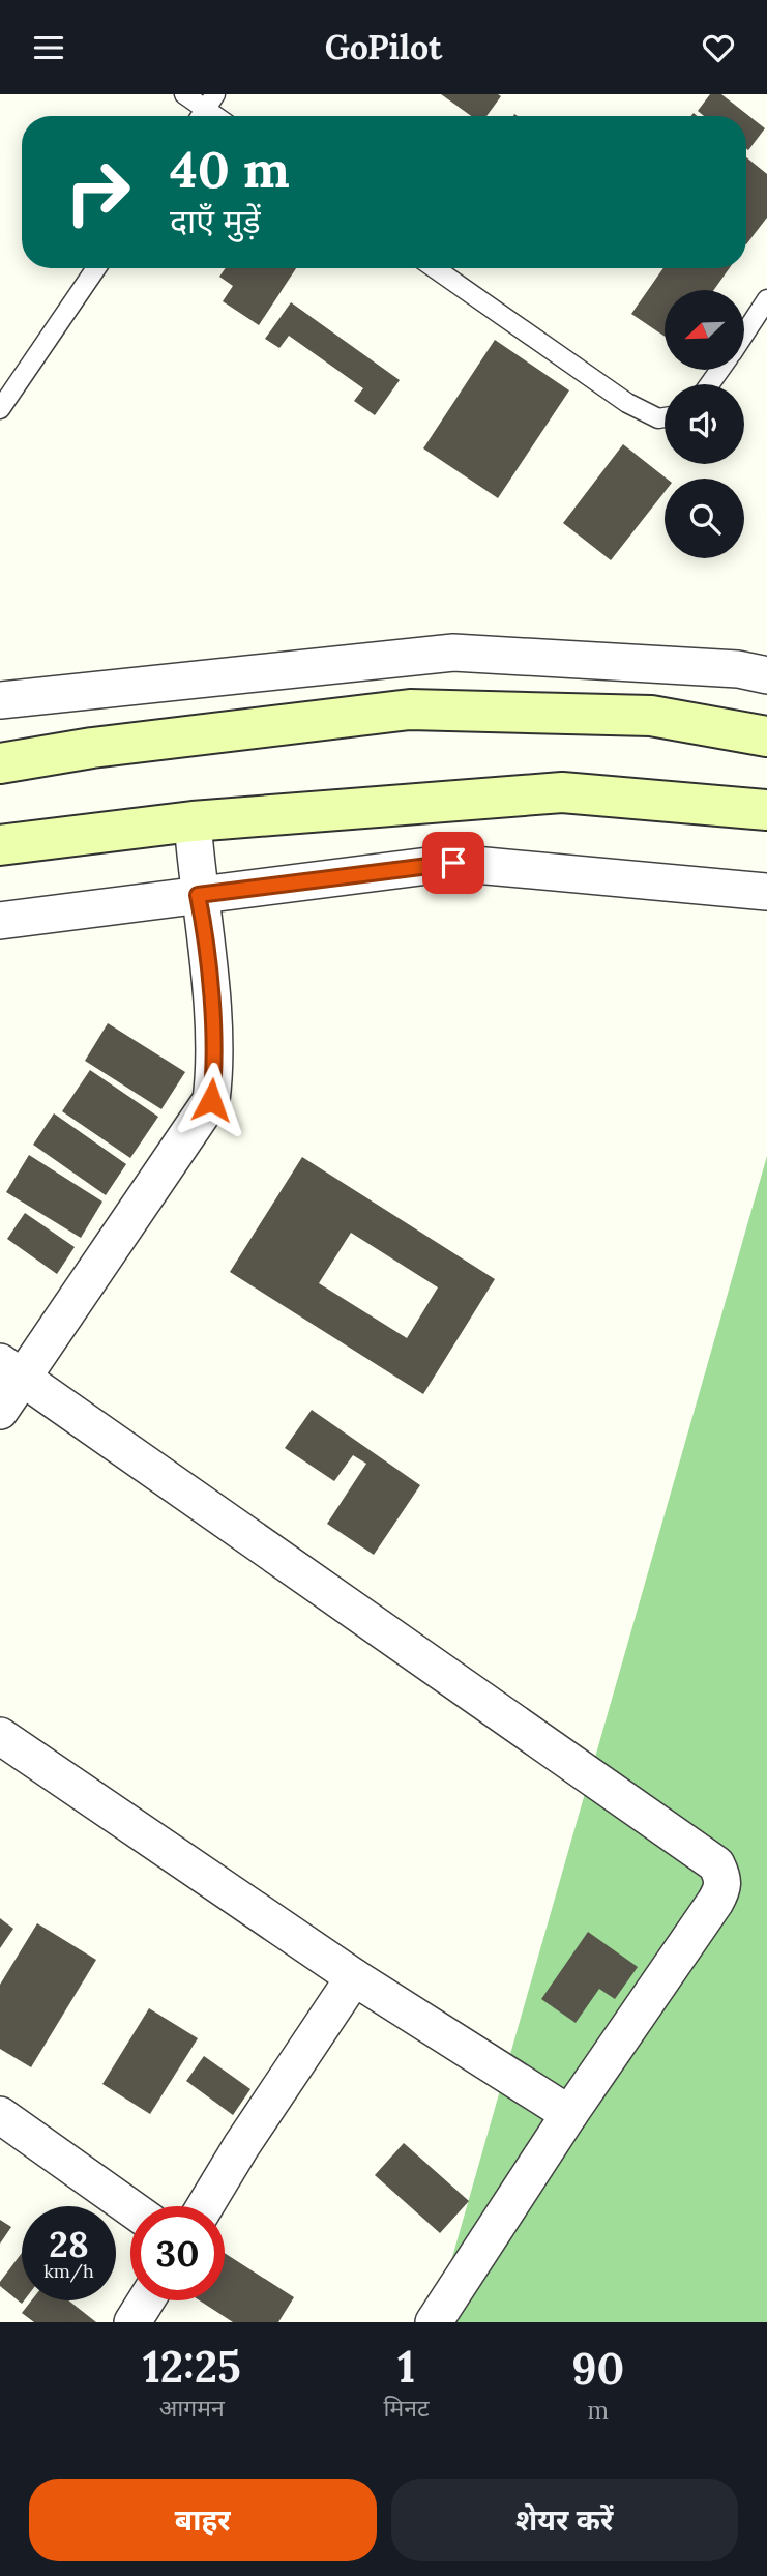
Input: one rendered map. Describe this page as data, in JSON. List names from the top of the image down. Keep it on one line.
{"north":"bottom left","page":{"header":"GoPilot","turn":["40 m","दाएँ मुड़ें"],"speed":"28 km/h","limit":"30","eta":["12:25","आगमन","1","मिनट","90","m"],"buttons":["बाहर","शेयर करें"]}}
